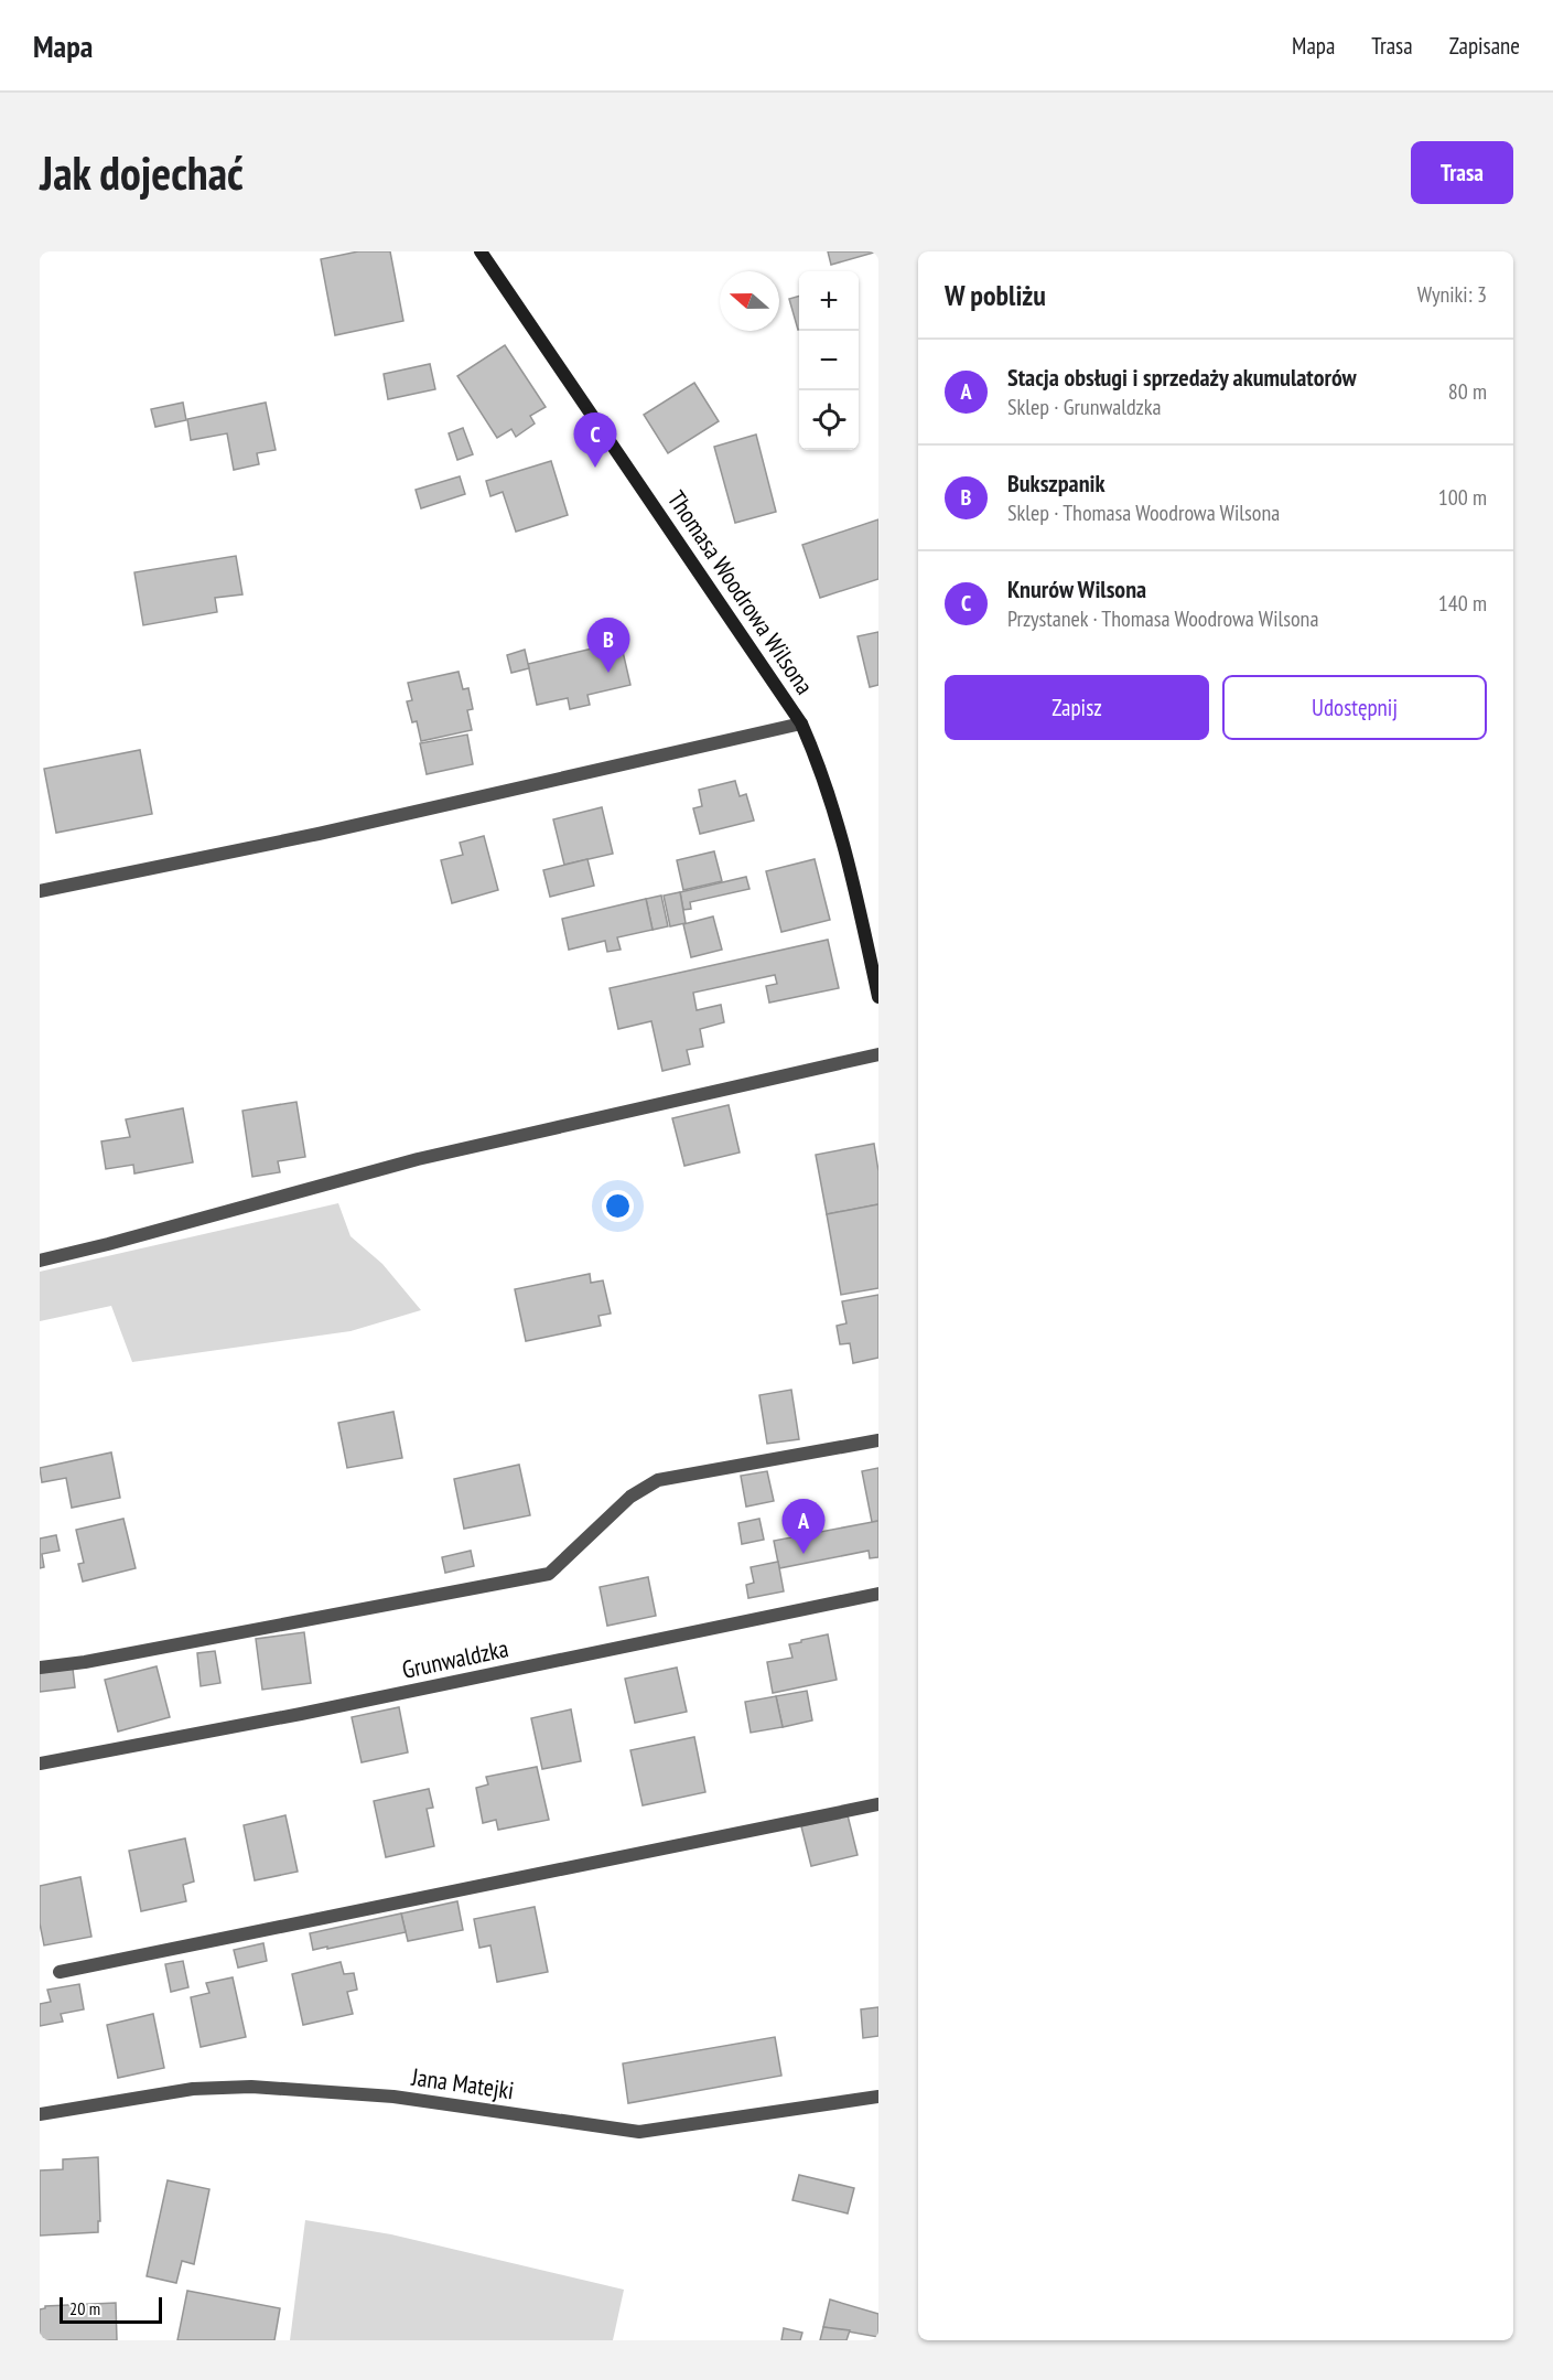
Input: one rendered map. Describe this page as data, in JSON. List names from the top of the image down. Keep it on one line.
{"streets":{"street":["Thomasa Woodrowa Wilsona","Grunwaldzka","Jana Matejki"]},"scale_bar":"20 m","north":"left","page":{"header":"Mapa","nav":["Mapa","Trasa","Zapisane"],"buttons":["Trasa",["Zapisz","Udostępnij"]],"title":"Jak dojechać","heading":["W pobliżu","Wyniki: 3"],"map_buttons":["+","−"],"list":[{"mark":"A","name":"Stacja obsługi i sprzedaży akumulatorów","note":"Sklep · Grunwaldzka","value":"80 m"},{"mark":"B","name":"Bukszpanik","note":"Sklep · Thomasa Woodrowa Wilsona","value":"100 m"},{"mark":"C","name":"Knurów Wilsona","note":"Przystanek · Thomasa Woodrowa Wilsona","value":"140 m"}],"pins":["C","B","A"],"scale":"20 m"}}
